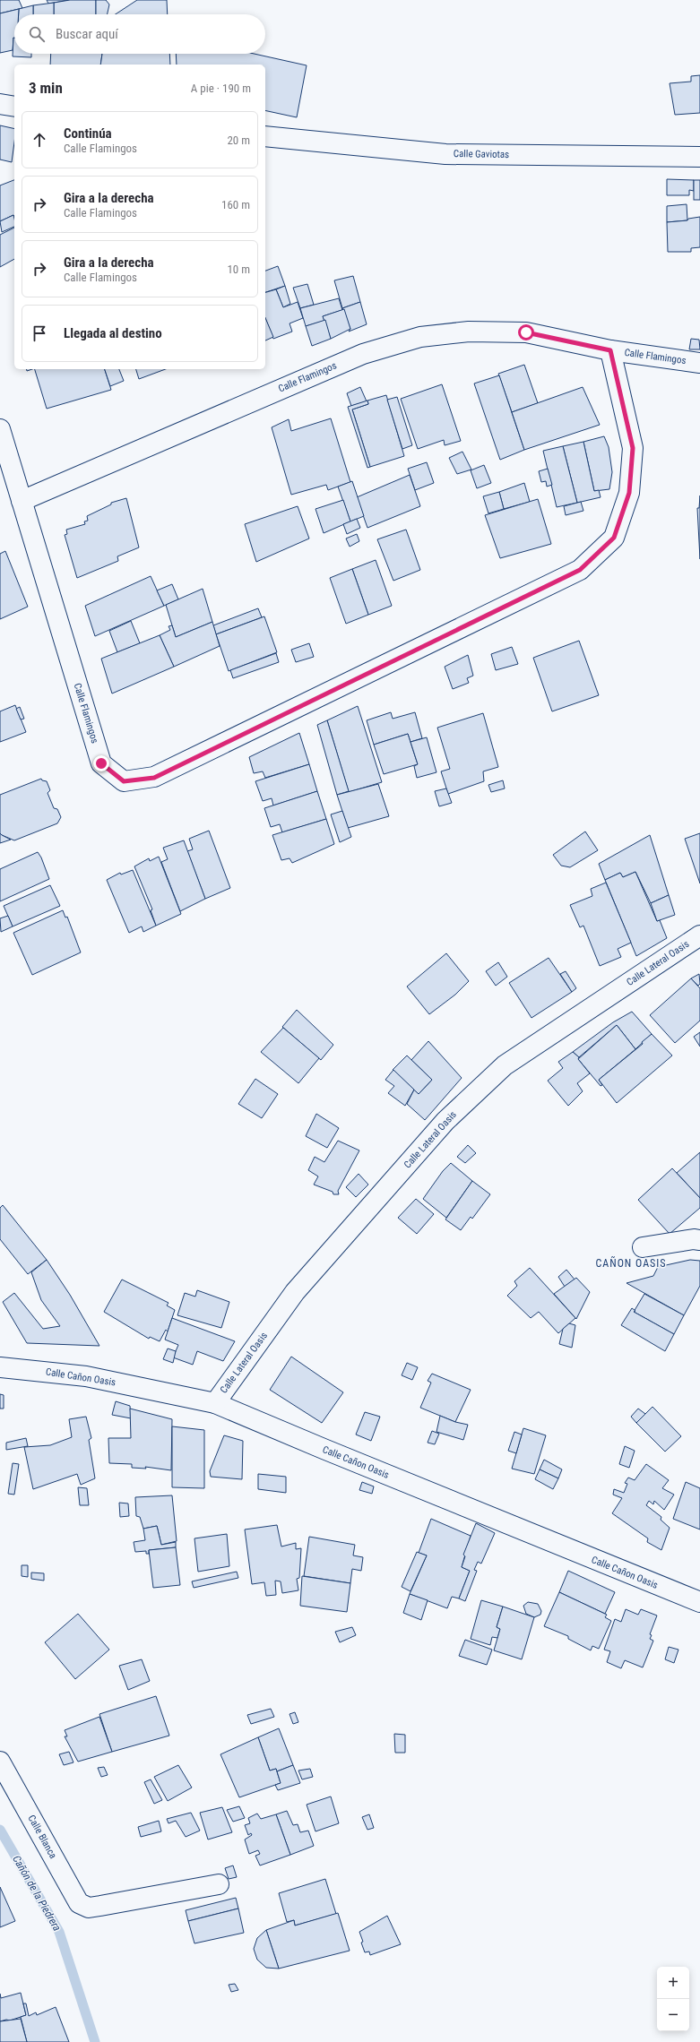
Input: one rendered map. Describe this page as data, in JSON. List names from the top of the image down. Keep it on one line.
{"streets":{"street":["Calle Gaviotas","Calle Flamingos","Calle Lateral Oasis","Calle Cañon Oasis","Calle Blanca"]},"crossings":[["Calle Lateral Oasis","Calle Cañon Oasis"]],"districts":["CAÑON OASIS"],"water":["Cañón de la Piedrera"],"page":{"search":"Buscar aquí","heading":["3 min","A pie · 190 m"],"list":[["Continúa","Calle Flamingos","20 m"],["Gira a la derecha","Calle Flamingos","160 m"],["Gira a la derecha","Calle Flamingos","10 m"],"Llegada al destino"],"map_buttons":["+","−"]}}
